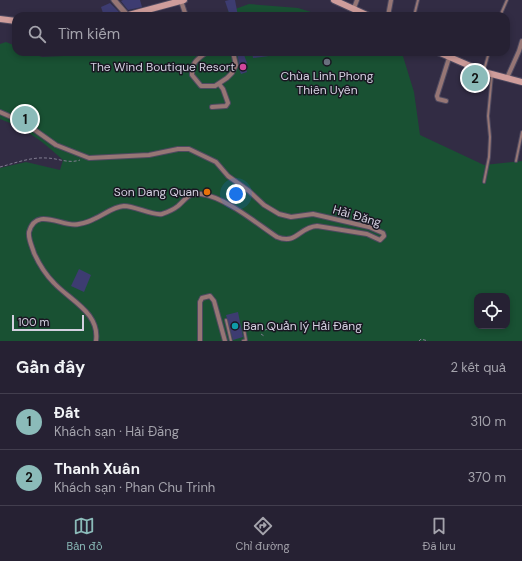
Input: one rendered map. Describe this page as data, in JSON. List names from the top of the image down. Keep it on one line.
{"streets":{"street":["Hải Đăng"]},"places":["Chùa Linh Phong Thiên Uyên","The Wind Boutique Resort","Son Dang Quan","Ban Quản lý Hải Đăng"],"scale_bar":"100 m","page":{"search":"Tìm kiếm","pins":["2","1"],"scale":"100 m","heading":["Gần đây","2 kết quả"],"list":[{"mark":"1","name":"Đất","note":"Khách sạn · Hải Đăng","value":"310 m"},{"mark":"2","name":"Thanh Xuân","note":"Khách sạn · Phan Chu Trinh","value":"370 m"}],"nav":["Bản đồ","Chỉ đường","Đã lưu"]}}
